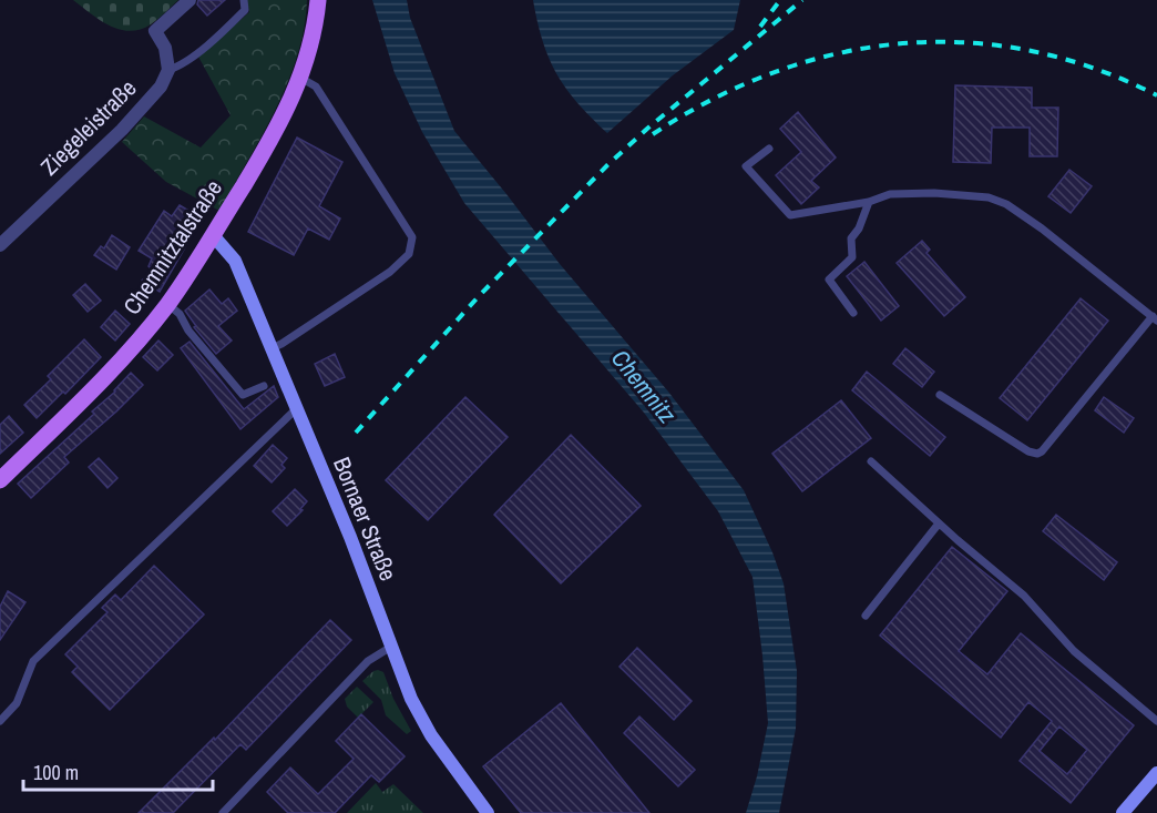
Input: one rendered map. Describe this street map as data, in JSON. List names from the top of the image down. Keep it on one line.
{"streets":{"main road":["Chemnitztalstraße","Bornaer Straße"],"street":["Ziegeleistraße"]},"crossings":[["Chemnitztalstraße","Bornaer Straße"]],"water":["Chemnitz"],"scale_bar":"100 m"}
